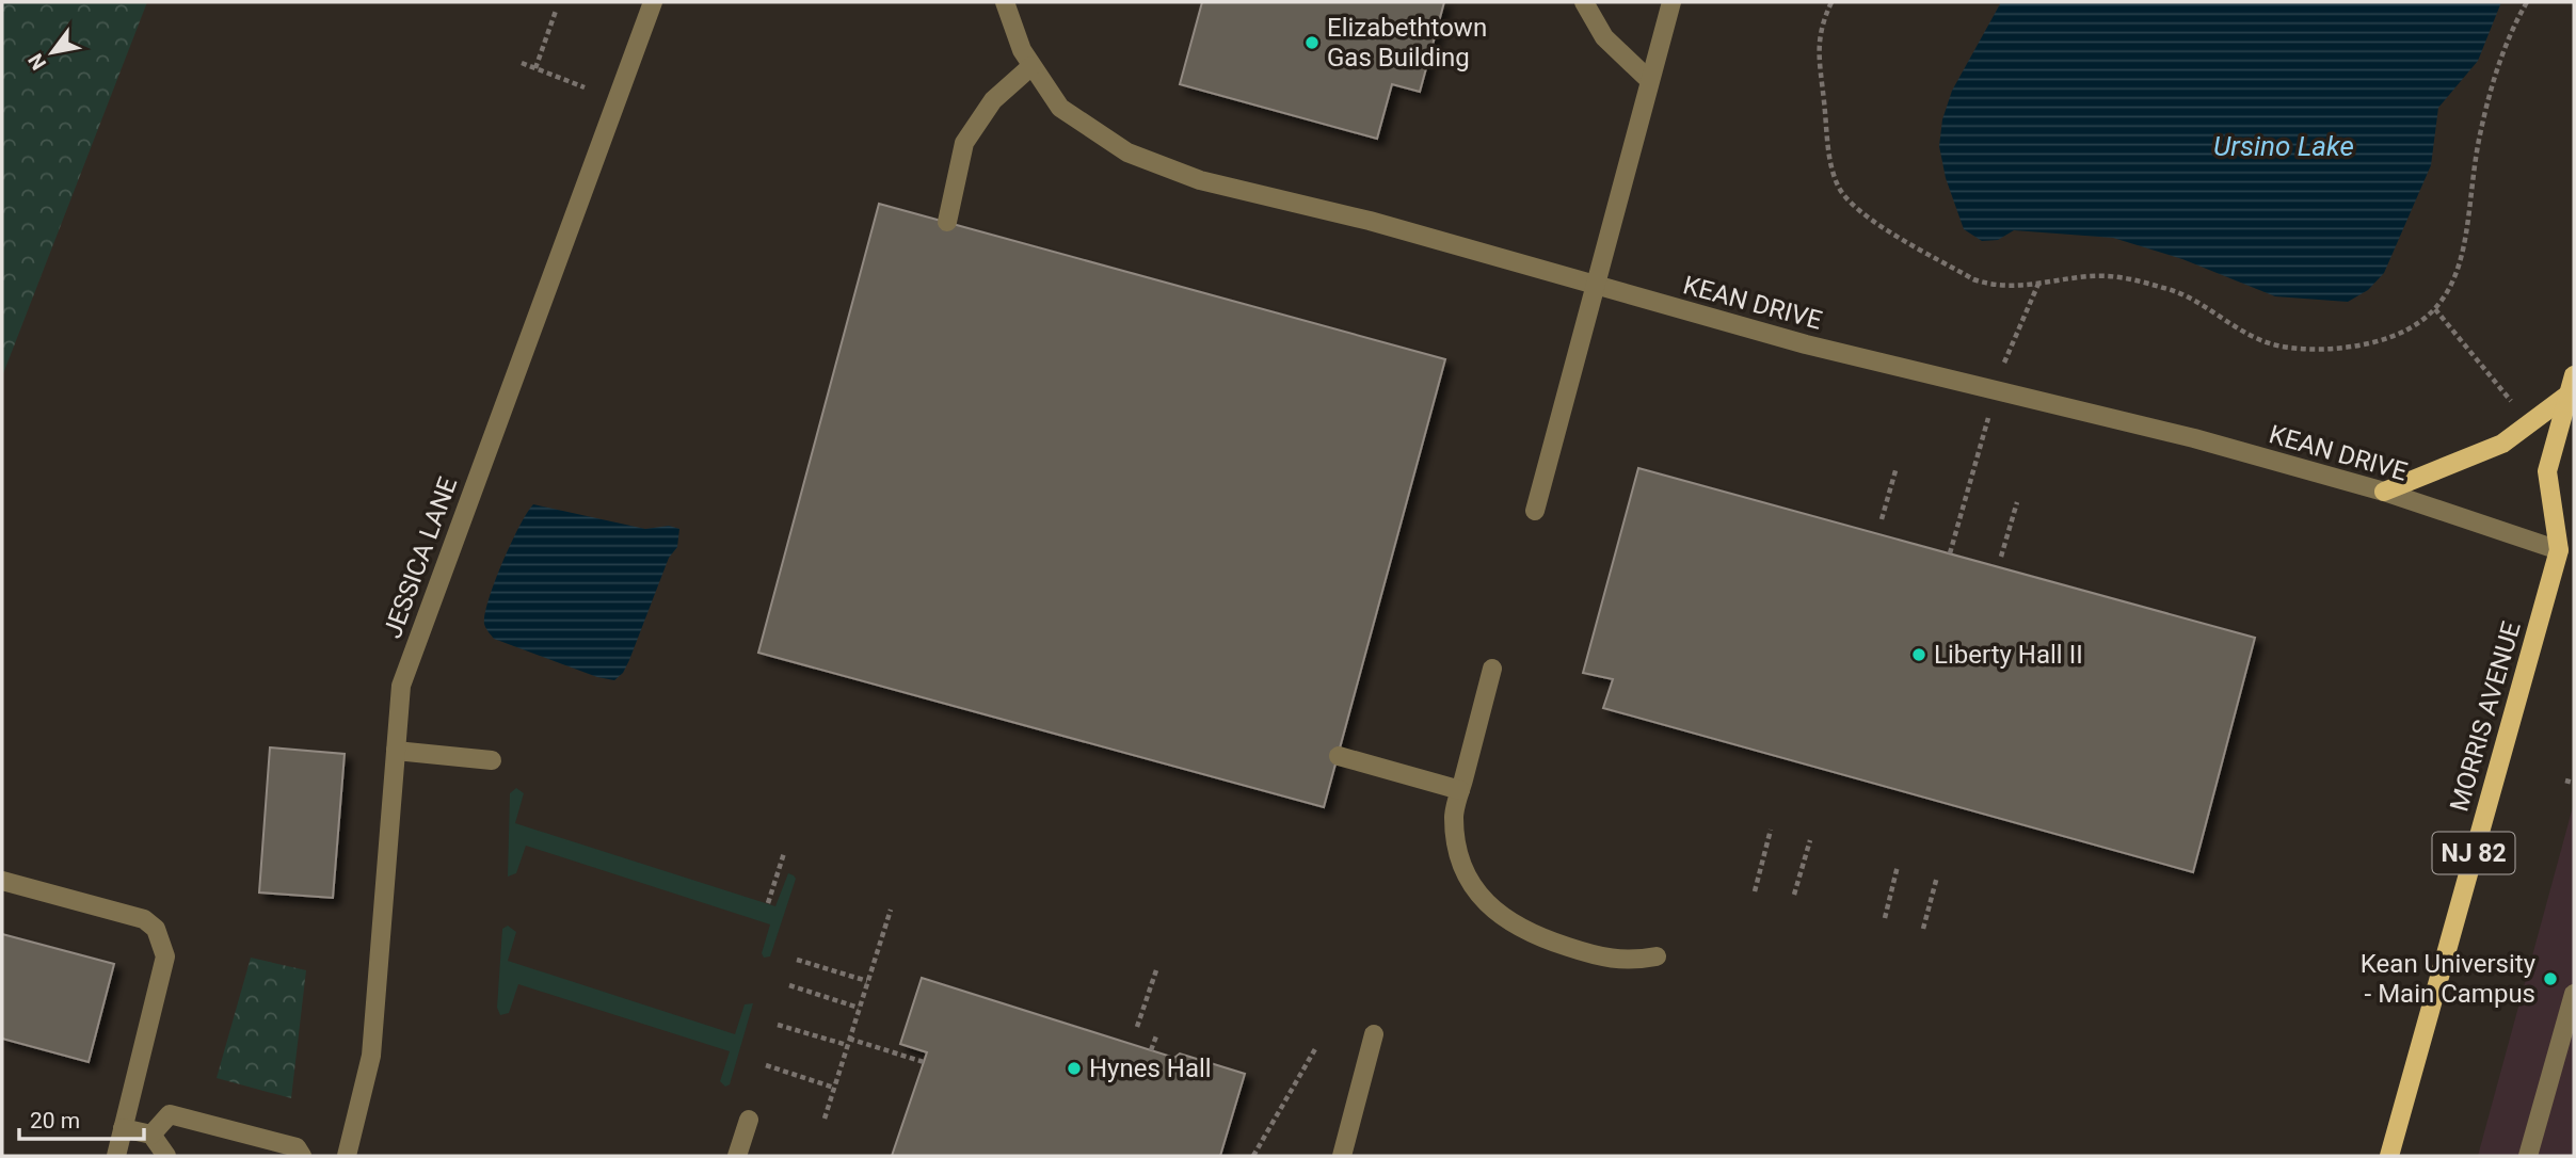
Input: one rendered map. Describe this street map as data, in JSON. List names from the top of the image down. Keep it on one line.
{"streets":{"main road":["MORRIS AVENUE","NJ 82"],"street":["KEAN DRIVE","JESSICA LANE"]},"crossings":[["KEAN DRIVE","MORRIS AVENUE"]],"water":["Ursino Lake"],"places":["Elizabethtown Gas Building","Liberty Hall II","Kean University - Main Campus","Hynes Hall"],"scale_bar":"20 m","north":"bottom left"}
